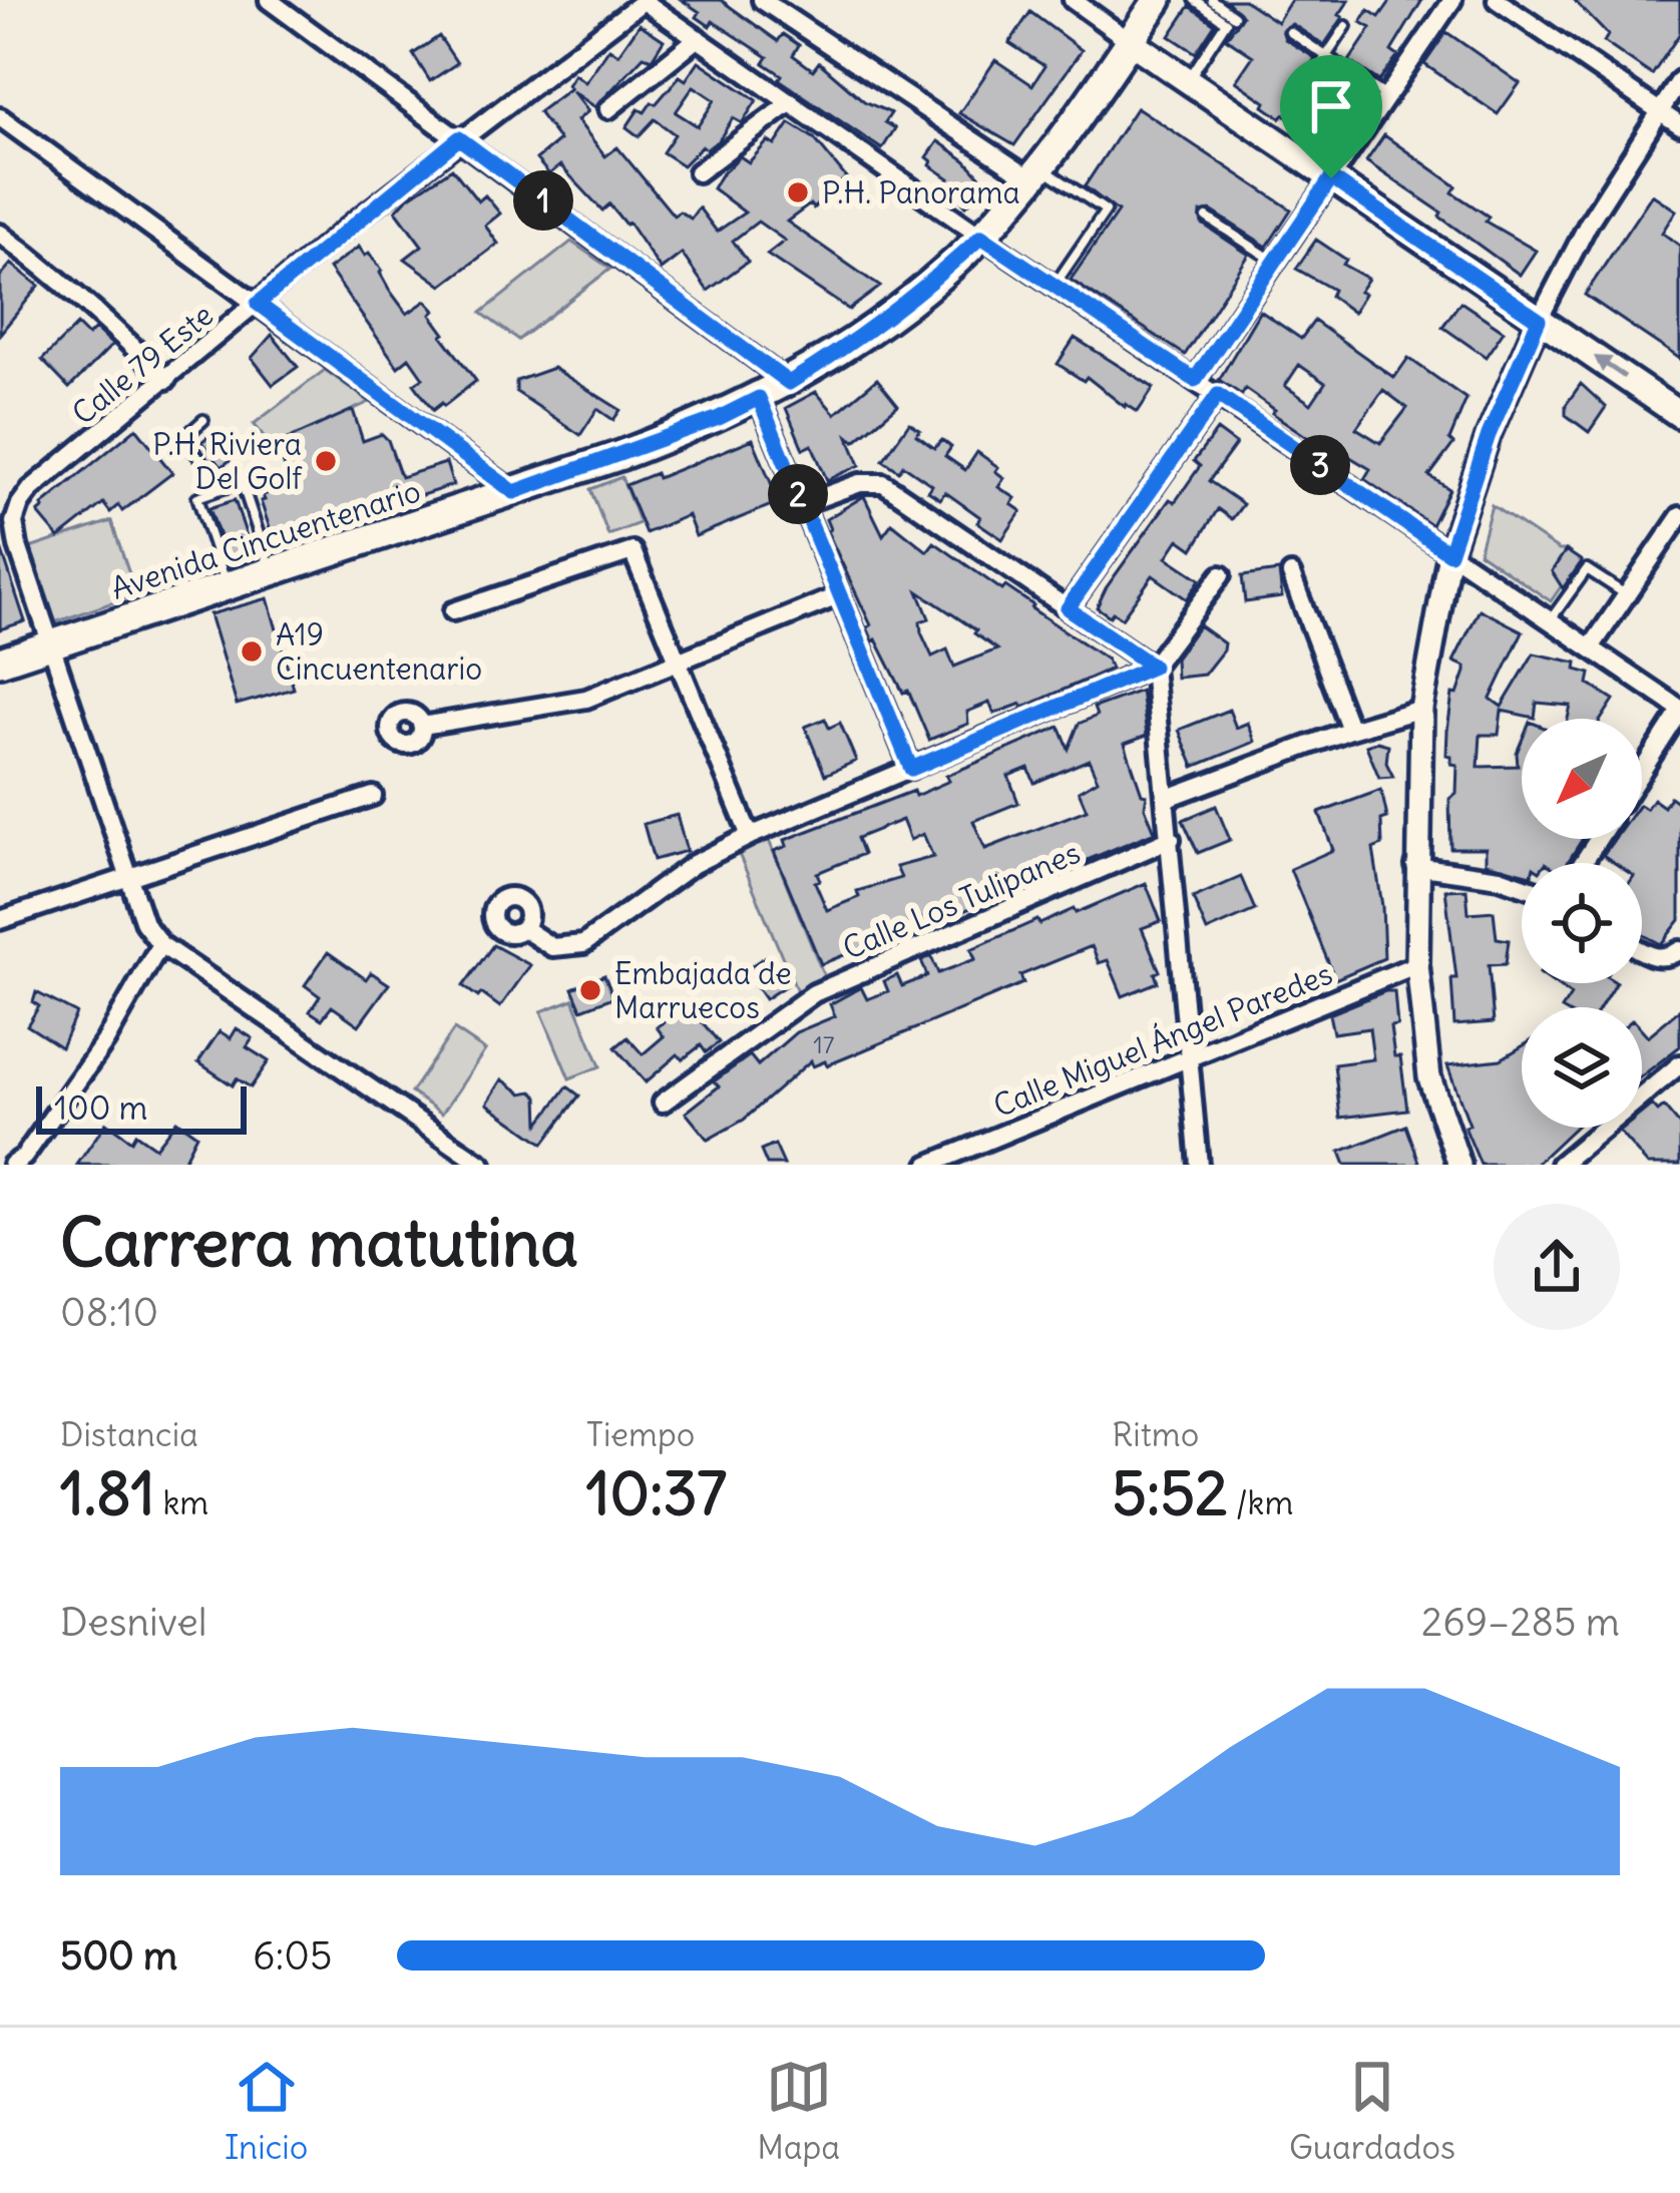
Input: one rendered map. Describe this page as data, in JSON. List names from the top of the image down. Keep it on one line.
{"streets":{"main road":["Avenida Cincuentenario"],"street":["Calle 79 Este","Calle Los Tulipanes","Calle Miguel Ángel Paredes"]},"crossings":[["Calle 79 Este","Avenida Cincuentenario"]],"places":["P.H. Panorama","P.H. Riviera Del Golf","A19 Cincuentenario","Embajada de Marruecos"],"house_numbers":["17"],"scale_bar":"100 m","north":"bottom left","page":{"pins":["1","3","2"],"scale":"100 m","heading":["Carrera matutina","08:10"],"stats":[["Distancia","1.81 km"],["Tiempo","10:37"],["Ritmo","5:52 /km"]],"chart":["Desnivel","269–285 m"],"list":[{"name":"500 m","note":"6:05"}],"tabs":["Inicio","Mapa","Guardados"]}}
